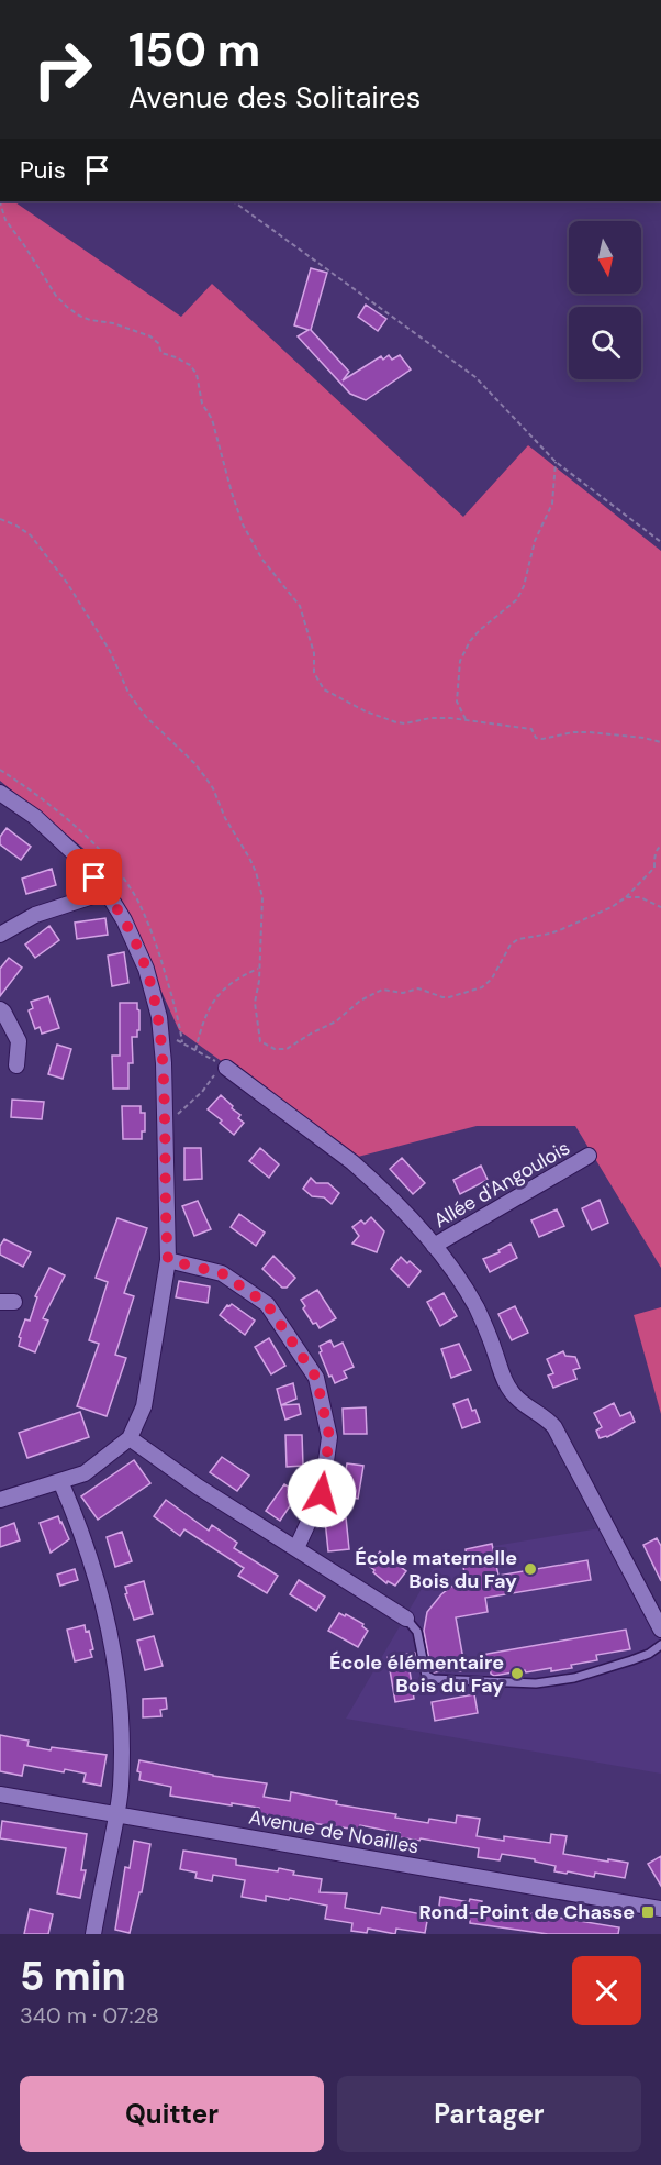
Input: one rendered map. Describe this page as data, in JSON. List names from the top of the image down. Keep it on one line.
{"streets":{"street":["Allée d'Angoulois","Avenue de Noailles"]},"places":{"other":["École maternelle Bois du Fay","École élémentaire Bois du Fay"],"transit":["Rond-Point de Chasse"]},"north":"bottom","page":{"turn":["150 m","Avenue des Solitaires"],"then":"Puis","heading":["5 min","340 m · 07:28"],"buttons":["Quitter","Partager"]}}
